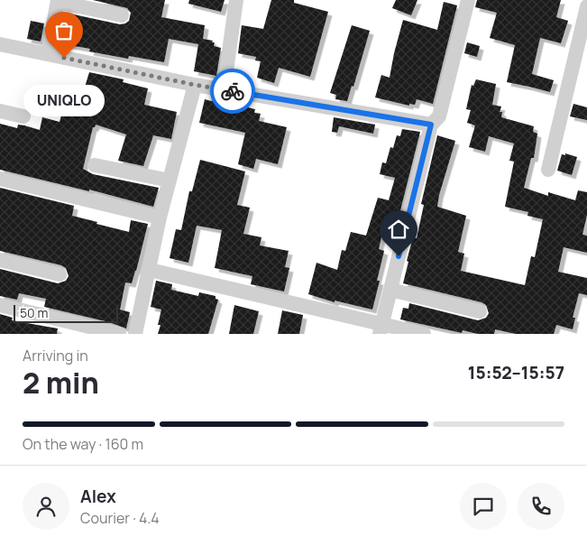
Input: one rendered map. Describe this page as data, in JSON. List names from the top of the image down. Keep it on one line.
{"places":["UNIQLO"],"scale_bar":"50 m","page":{"bubble":"UNIQLO","scale":"50 m","heading":["2 min","Arriving in","15:52–15:57"],"panel":["Alex","Courier · 4.4"],"bar":"On the way · 160 m"}}
